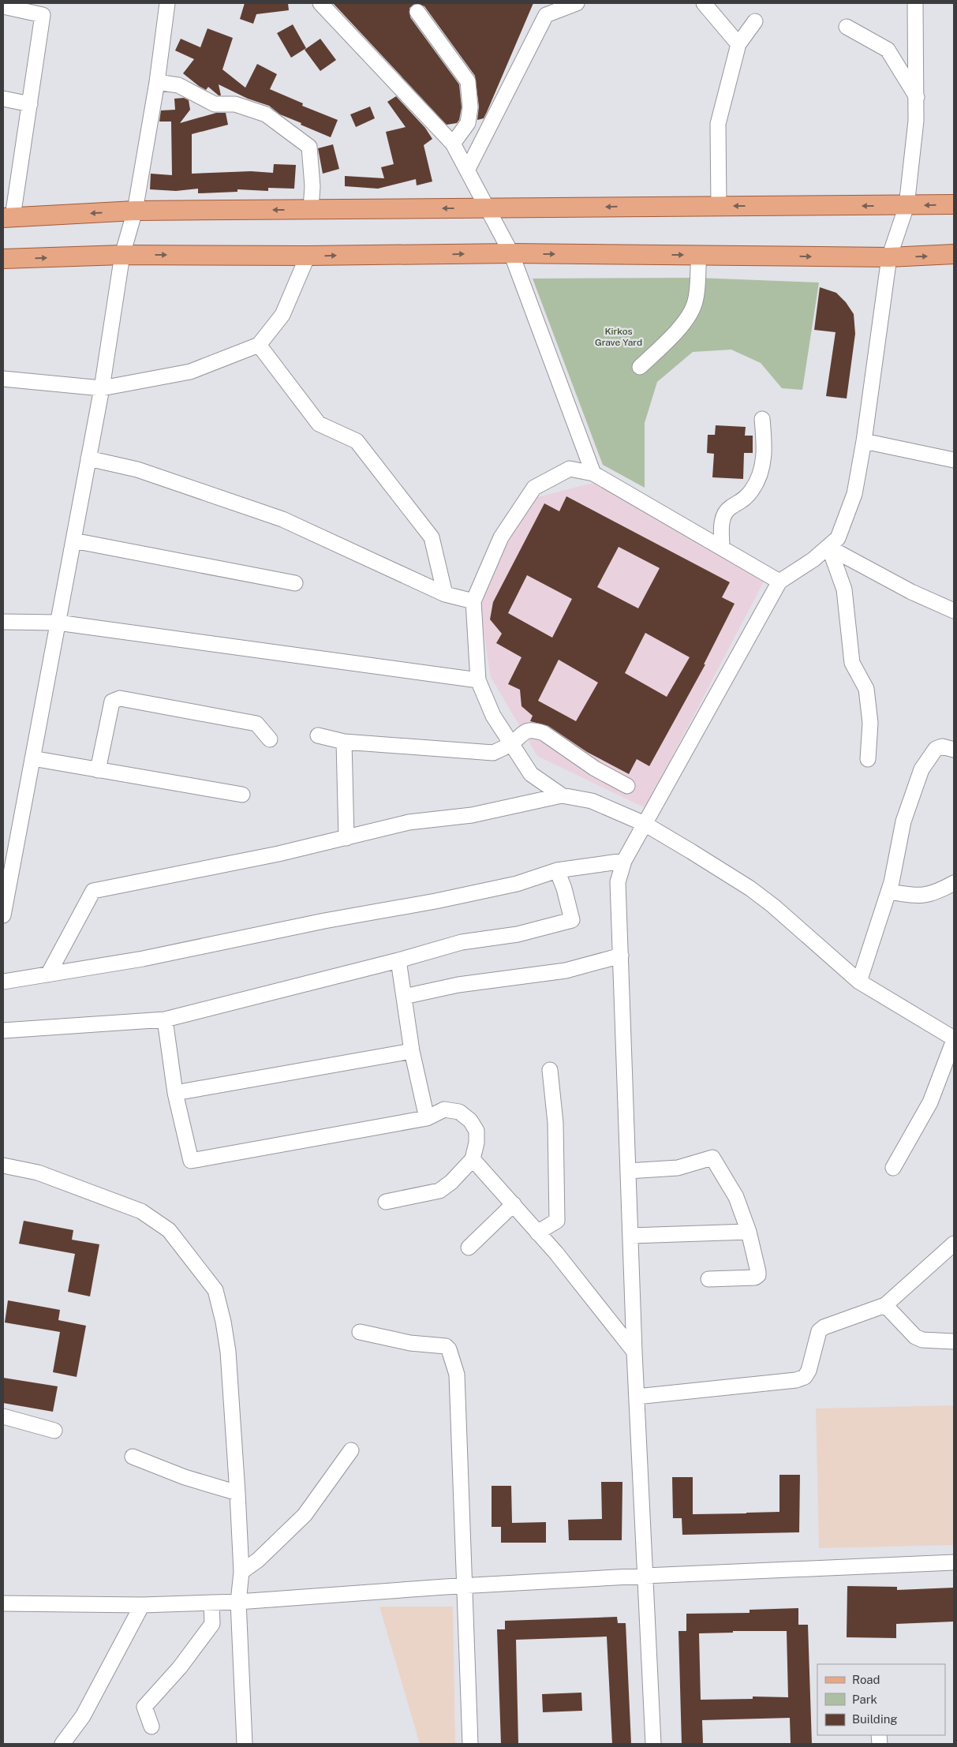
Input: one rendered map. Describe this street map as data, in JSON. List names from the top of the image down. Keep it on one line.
{"parks":["Kirkos Grave Yard"],"legend":["Road","Park","Building"]}
